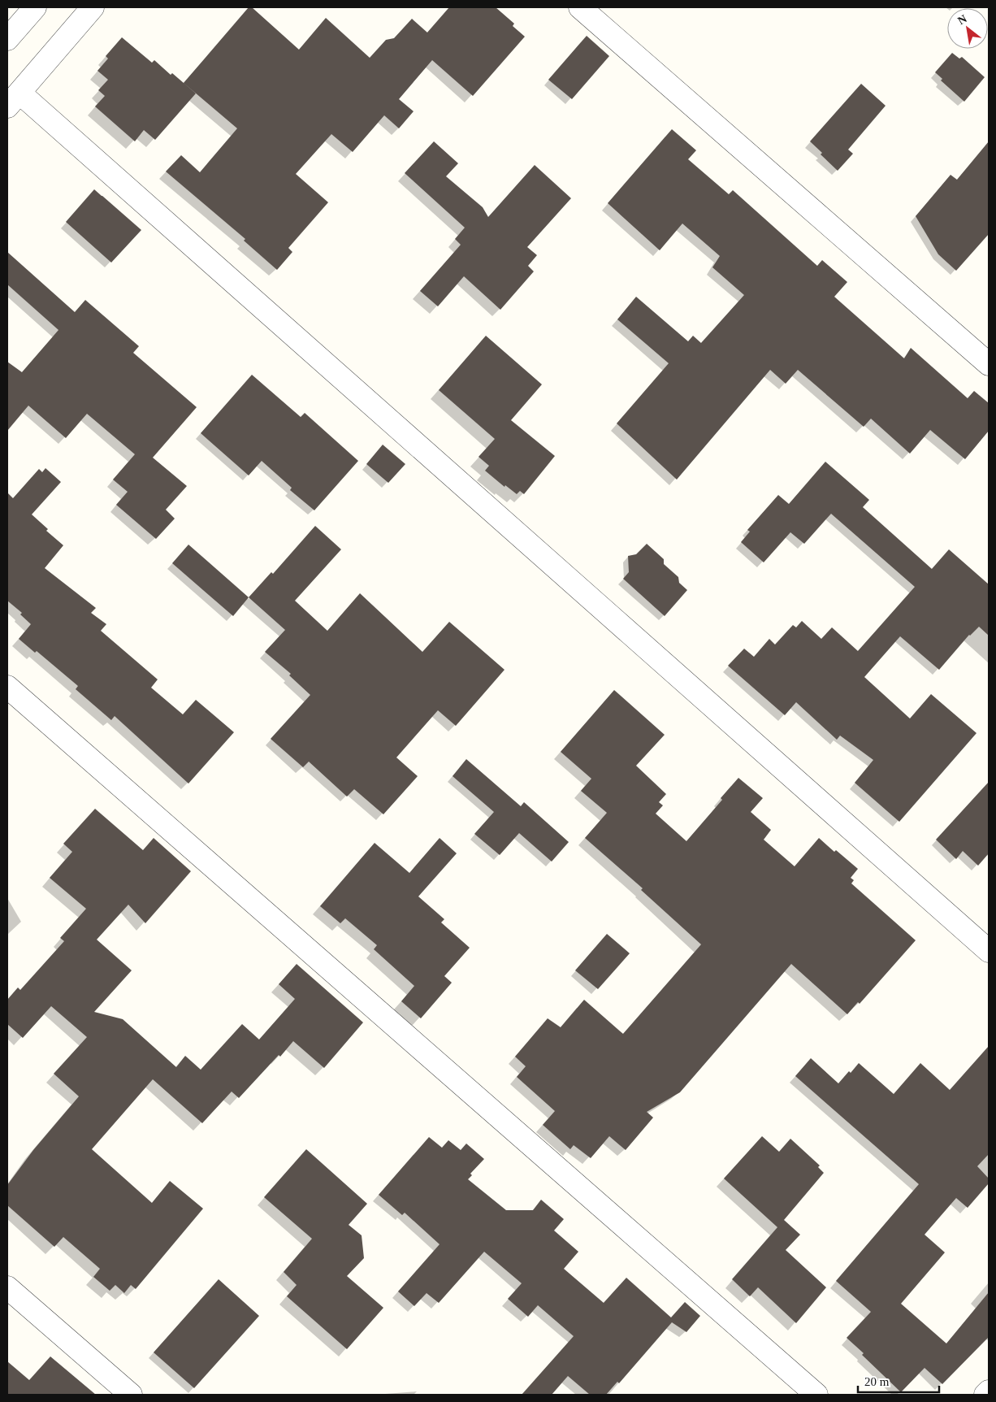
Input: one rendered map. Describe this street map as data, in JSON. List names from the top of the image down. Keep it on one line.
{"scale_bar":"20 m","north":"top left"}
